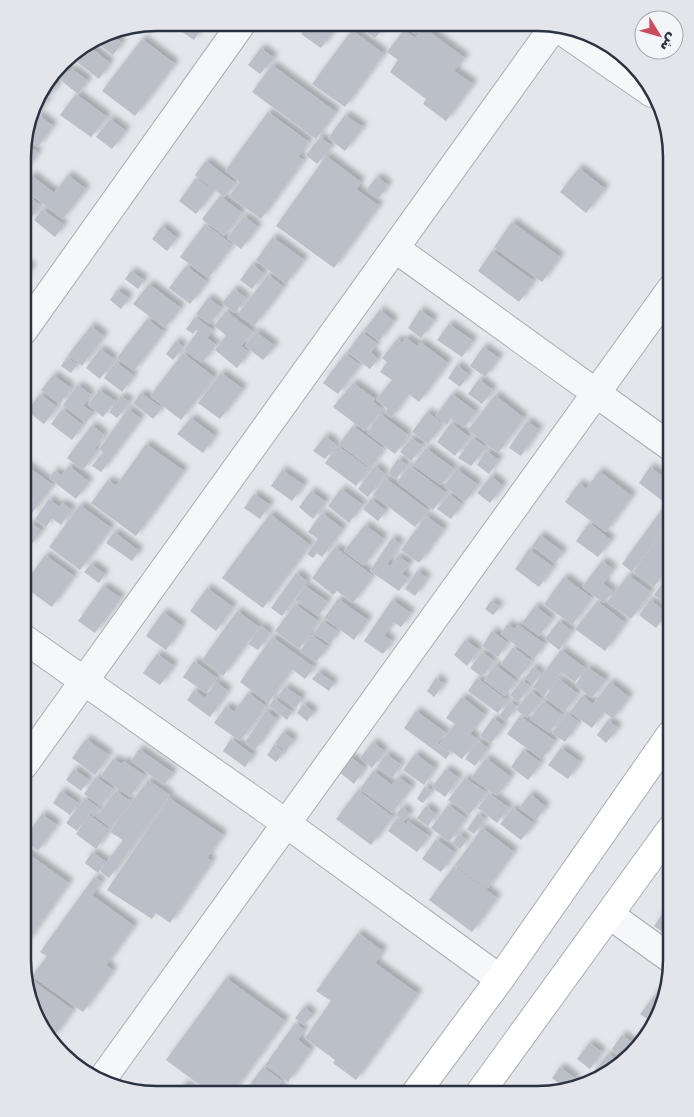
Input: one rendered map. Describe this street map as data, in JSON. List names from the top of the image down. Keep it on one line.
{"north":"bottom right"}
